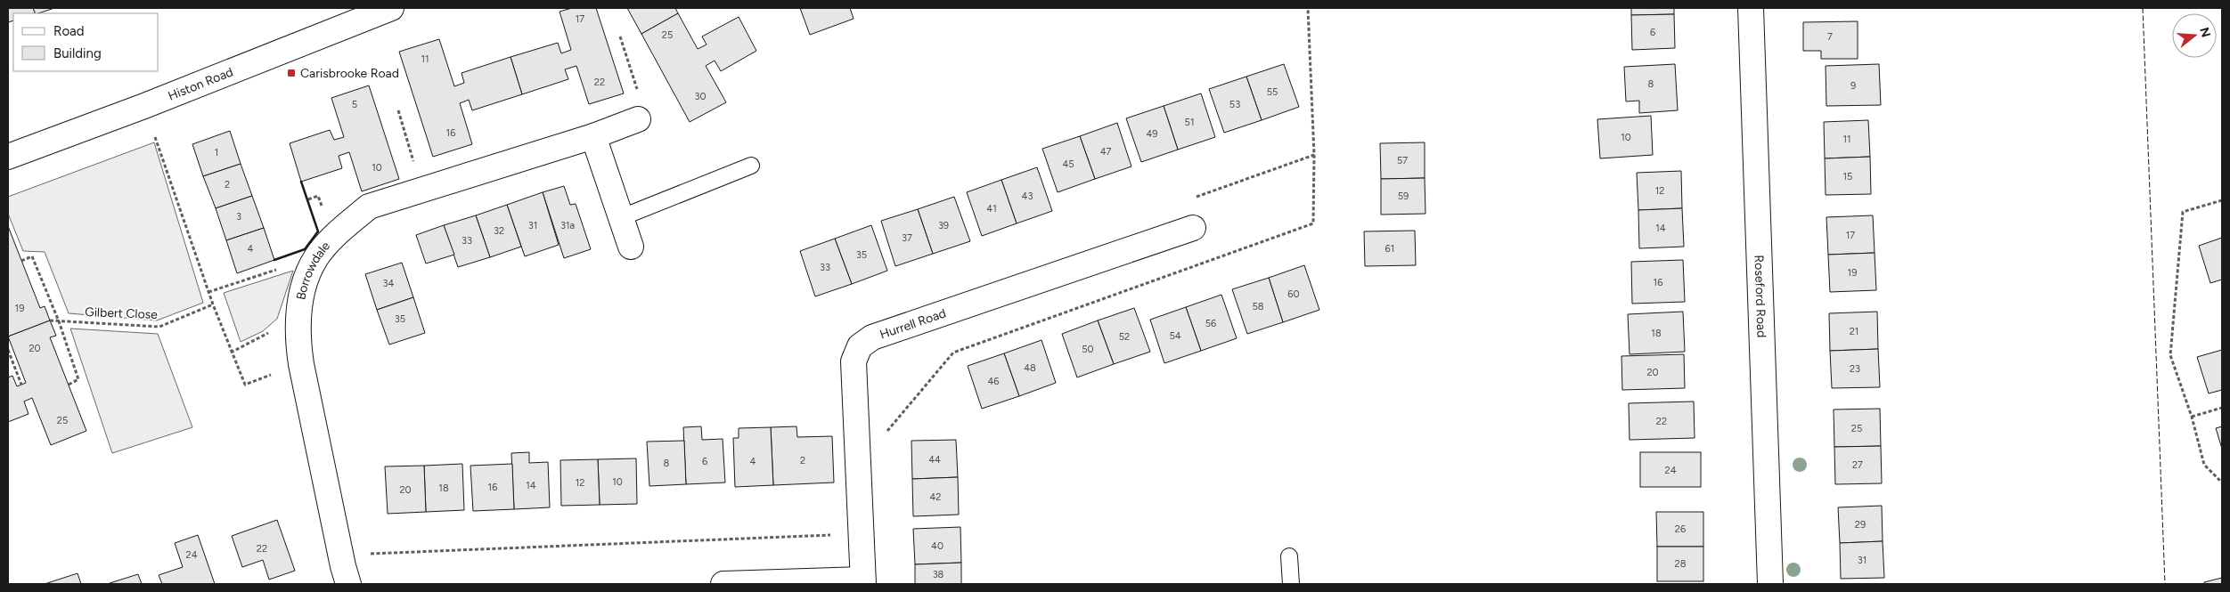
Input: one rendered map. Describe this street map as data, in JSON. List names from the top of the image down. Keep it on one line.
{"streets":{"street":["Histon Road","Borrowdale","Roseford Road","Hurrell Road"],"path":["Gilbert Close"]},"places":{"transit":["Carisbrooke Road"]},"house_numbers":["17","6","25","7","11","22","8","9","55","30","5","53","51","16","49","10","11","47","1","57","45","10","15","2","12","43","59","41","3","31","31a","39","14","32","17","37","33","4","61","35","33","19","16","34","60","58","19","35","56","21","18","54","52","20","50","48","23","20","46","25","22","25","44","2","6","4","8","27","24","10","12","14","16","18","20","42","29","26","40","22","24","31","28","38"],"legend":["Road","Building"],"north":"right"}
